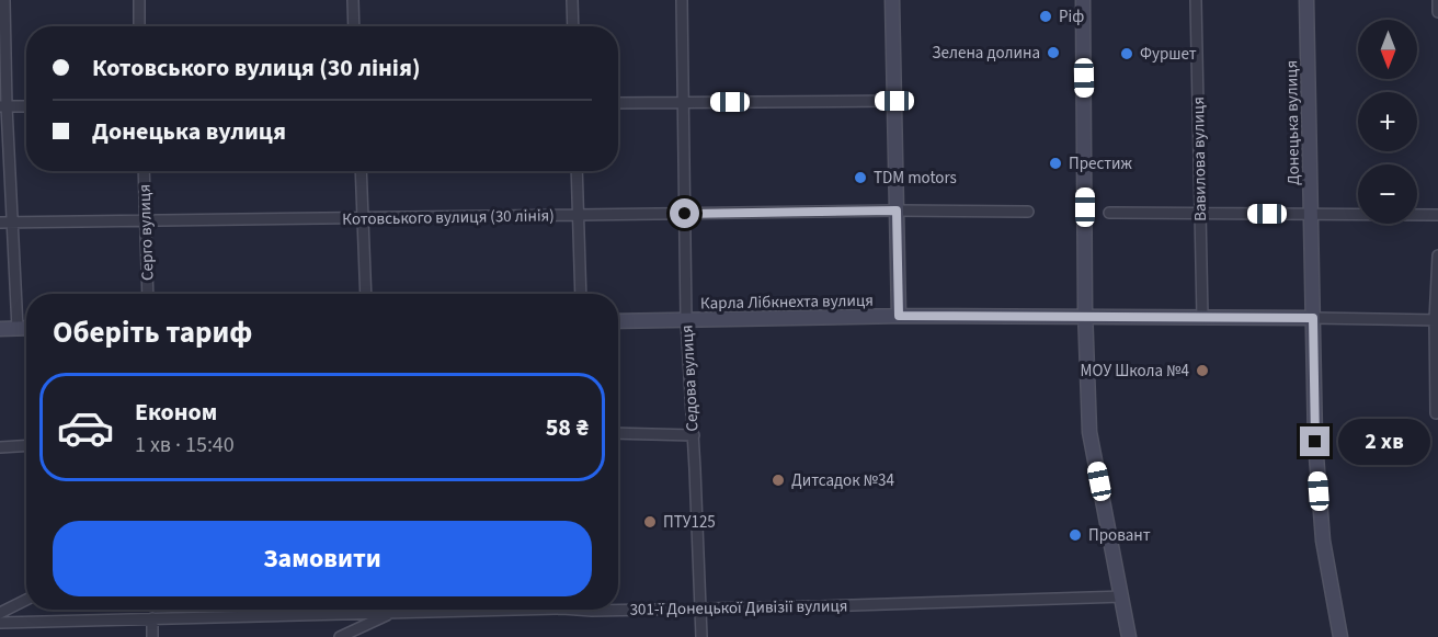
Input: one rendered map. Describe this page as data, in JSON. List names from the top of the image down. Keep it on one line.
{"streets":{"street":["Донецька вулиця","Вавилова вулиця","Котовського вулиця (30 лiнiя)","Серго вулиця","Карла Лібкнехта вулиця","Седова вулиця","301-ї Донецької Дивізії вулиця"]},"crossings":[["Донецька вулиця","Карла Лібкнехта вулиця"],["Вавилова вулиця","Карла Лібкнехта вулиця"],["Котовського вулиця (30 лiнiя)","Серго вулиця"],["Котовського вулиця (30 лiнiя)","Седова вулиця"],["Карла Лібкнехта вулиця","Седова вулиця"],["Седова вулиця","301-ї Донецької Дивізії вулиця"]],"places":["Ріф","Зелена долина","Фуршет","Престиж","TDM motors","МОУ Школа №4","Дитсадок №34","ПТУ125","Провант"],"north":"bottom","page":{"map_buttons":["+","−"],"banner":["Котовського вулиця (30 лiнiя)","Донецька вулиця"],"heading":"Оберіть тариф","list":[{"name":"Економ","note":"1 хв · 15:40","value":"58 ₴"}],"bubble":"2 хв","buttons":"Замовити"}}
